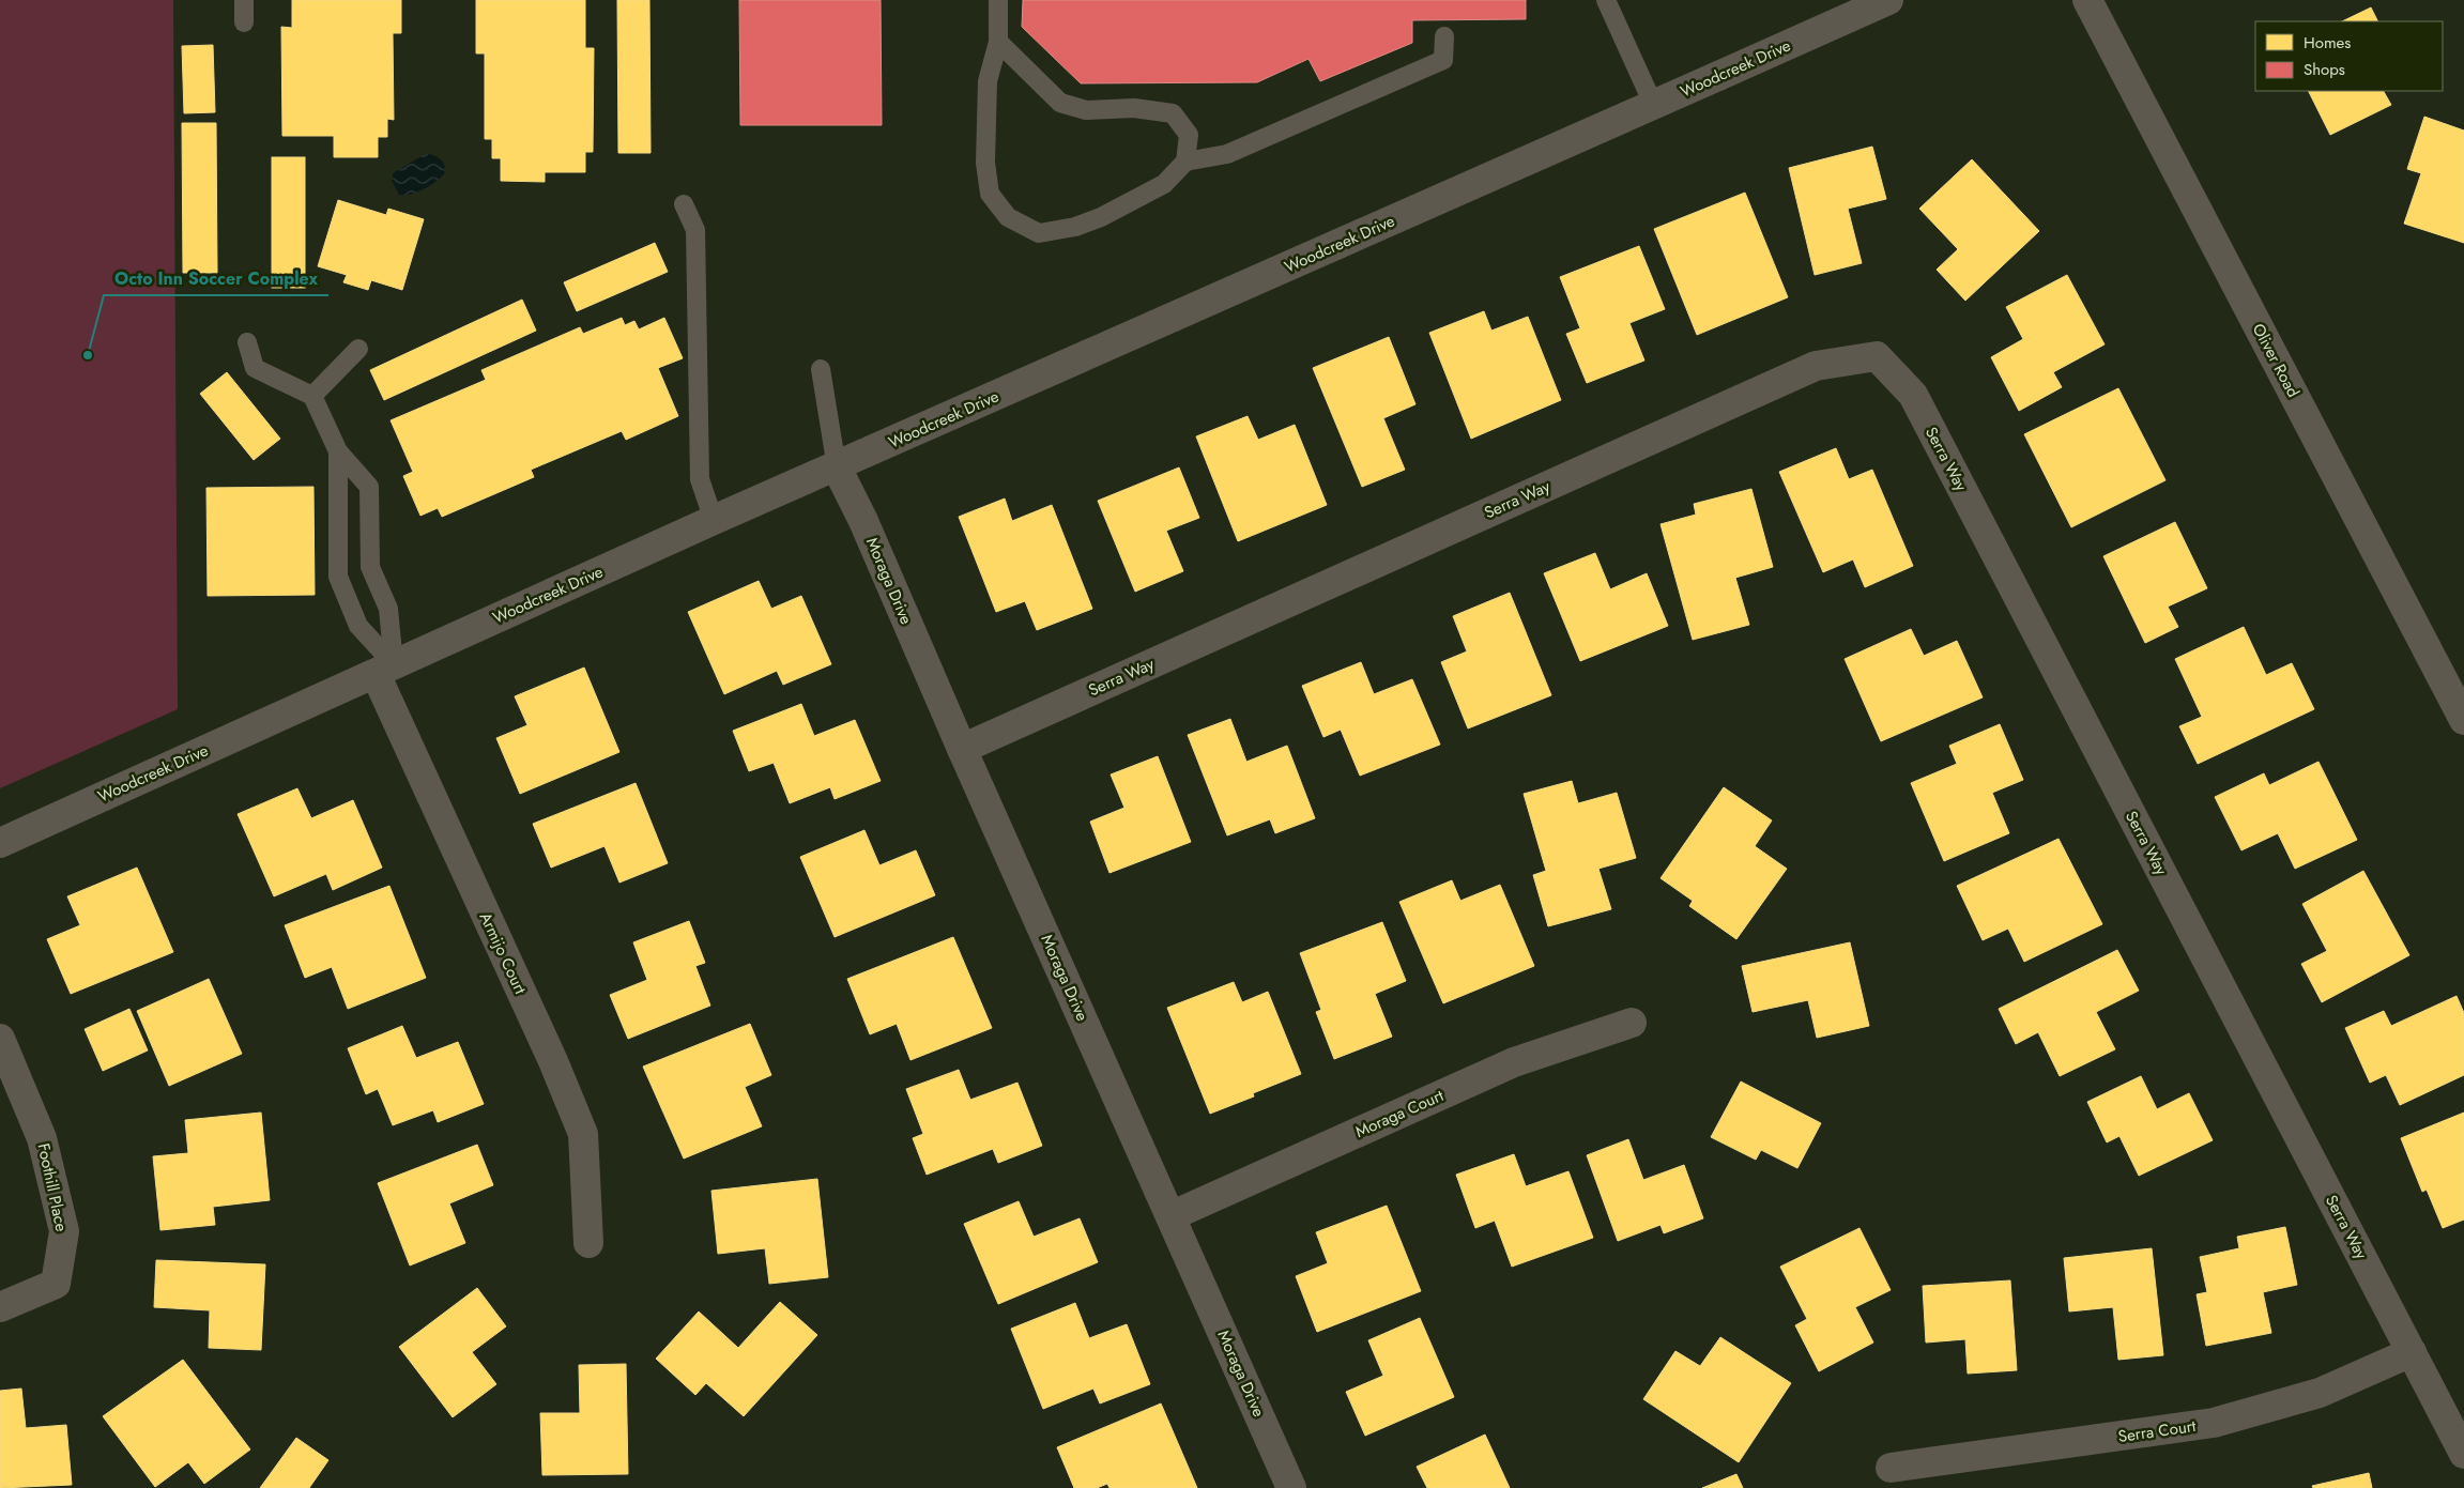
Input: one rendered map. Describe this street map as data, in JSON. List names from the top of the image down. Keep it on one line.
{"streets":{"street":["Woodcreek Drive","Oliver Road","Serra Way","Moraga Drive","Armijo Court","Moraga Court","Foothill Place","Serra Court"]},"crossings":[["Woodcreek Drive","Moraga Drive"],["Woodcreek Drive","Armijo Court"],["Serra Way","Moraga Drive"],["Serra Way","Serra Court"],["Moraga Drive","Moraga Court"]],"places":["Octo Inn Soccer Complex"],"legend":["Homes","Shops"]}
